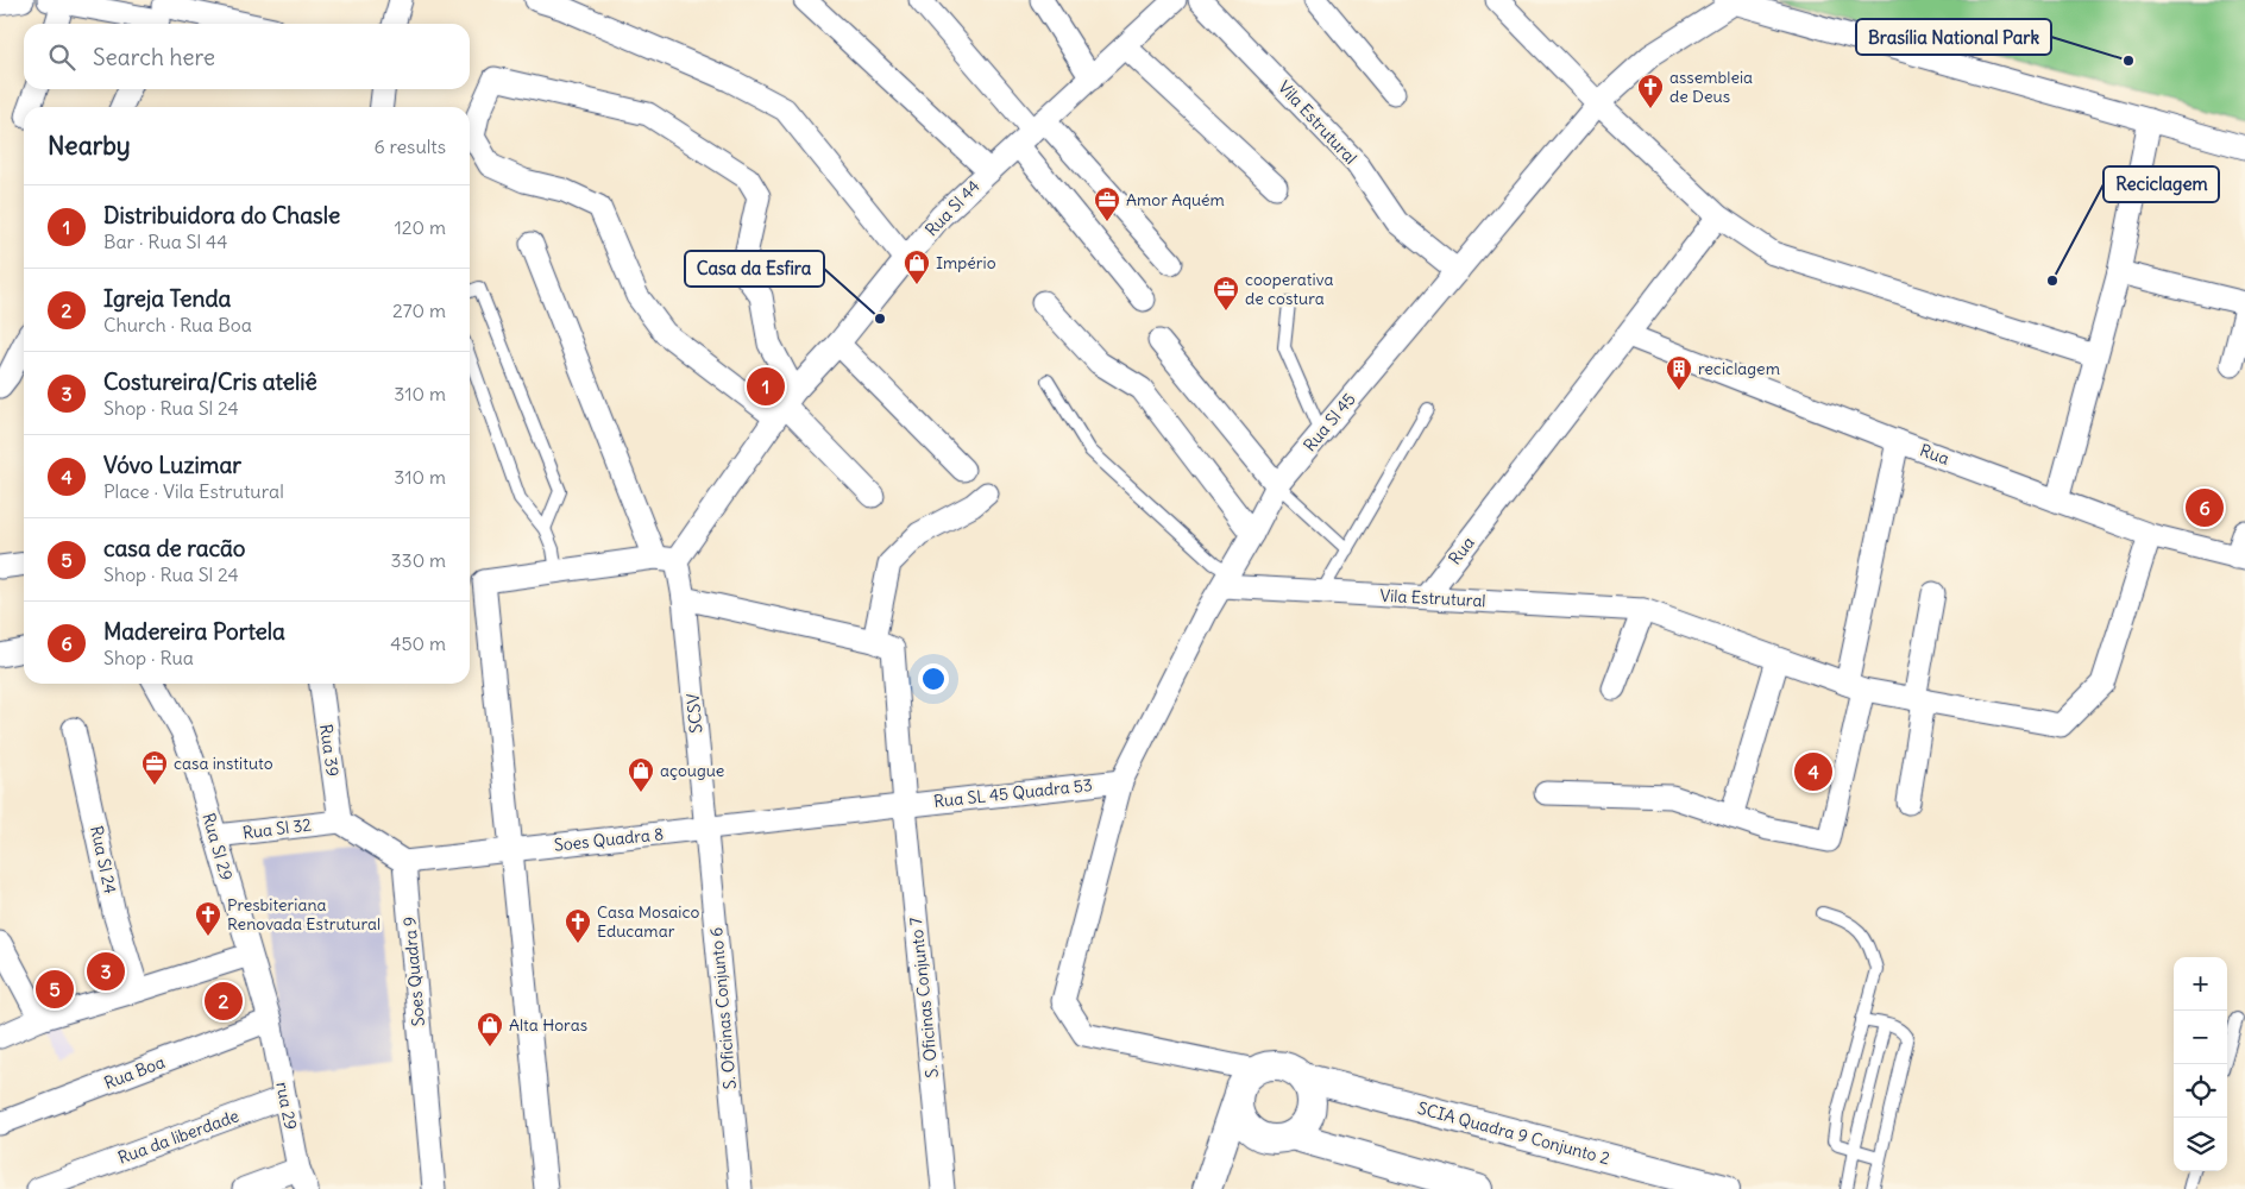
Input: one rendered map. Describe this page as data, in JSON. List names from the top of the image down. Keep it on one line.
{"streets":{"street":["Vila Estrutural","Rua Sl 44","Rua Sl 45","Rua","SCSV","Rua 39","Rua SL 45 Quadra 53","Rua Sl 32","Soes Quadra 8","Rua Sl 29","Rua Sl 24","Soes Quadra 9","S. Oficinas Conjunto 7","S. Oficinas Conjunto 6","Rua Boa","rua 29","SCIA Quadra 9 Conjunto 2","Rua da liberdade"]},"crossings":[["Vila Estrutural","Rua Sl 45"],["Vila Estrutural","Rua"],["Rua Sl 44","SCSV"],["Rua Sl 45","Rua SL 45 Quadra 53"],["Rua Sl 45","SCIA Quadra 9 Conjunto 2"],["SCSV","Rua SL 45 Quadra 53"],["SCSV","Soes Quadra 8"],["SCSV","S. Oficinas Conjunto 6"],["Rua 39","Rua Sl 32"],["Rua SL 45 Quadra 53","Soes Quadra 8"],["Rua SL 45 Quadra 53","S. Oficinas Conjunto 7"],["Rua SL 45 Quadra 53","S. Oficinas Conjunto 6"],["Rua Sl 32","Rua Sl 29"],["Soes Quadra 8","S. Oficinas Conjunto 6"],["Rua Sl 29","Rua Boa"],["Rua Sl 29","rua 29"],["Rua Boa","rua 29"],["rua 29","Rua da liberdade"]],"places":{"other":["Brasília National Park","Reciclagem","Casa da Esfira"],"church":["assembleia de Deus","Presbiteriana Renovada Estrutural","Casa Mosaico Educamar"],"office":["Amor Aquém","cooperativa de costura","casa instituto"],"shop":["Império","açougue","Alta Horas"],"building":["reciclagem"]},"page":{"search":"Search here","heading":["Nearby","6 results"],"list":[{"mark":"1","name":"Distribuidora do Chasle","note":"Bar · Rua Sl 44","value":"120 m"},{"mark":"2","name":"Igreja Tenda","note":"Church · Rua Boa","value":"270 m"},{"mark":"3","name":"Costureira/Cris ateliê","note":"Shop · Rua Sl 24","value":"310 m"},{"mark":"4","name":"Vóvo Luzimar","note":"Place · Vila Estrutural","value":"310 m"},{"mark":"5","name":"casa de racão","note":"Shop · Rua Sl 24","value":"330 m"},{"mark":"6","name":"Madereira Portela","note":"Shop · Rua","value":"450 m"}],"pins":["1","6","4","3","5","2"],"map_buttons":["+","−"]}}
